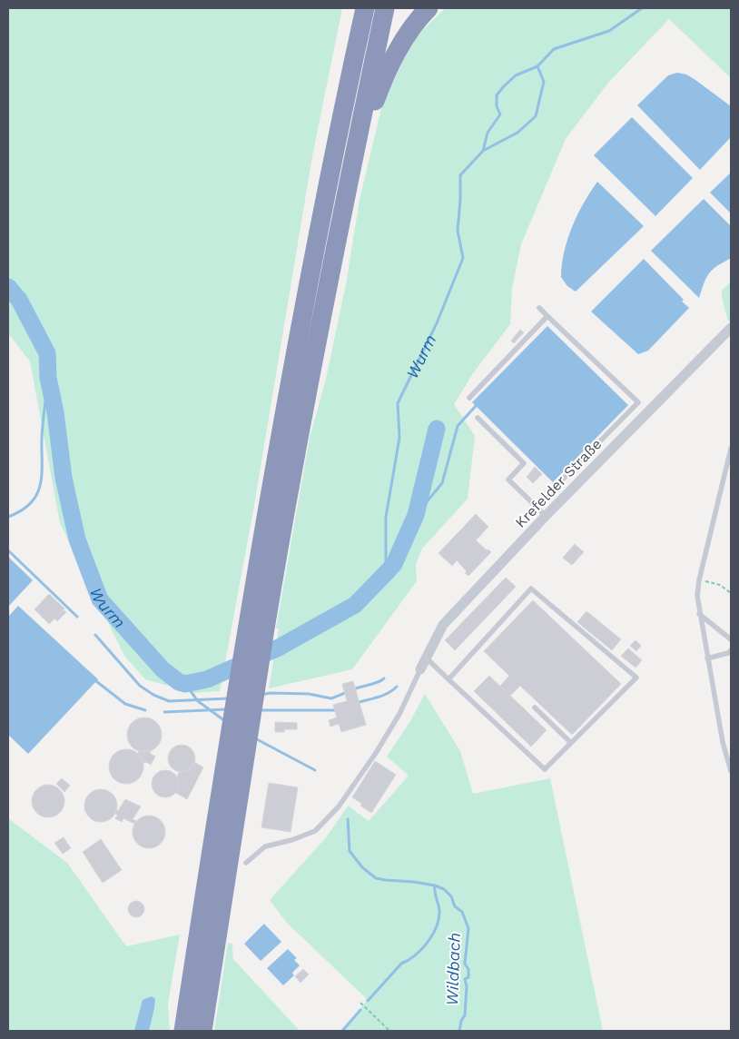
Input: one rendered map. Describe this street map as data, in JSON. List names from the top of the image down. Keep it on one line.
{"streets":{"street":["Krefelder Straße"]},"water":["Wurm","Wildbach"]}
